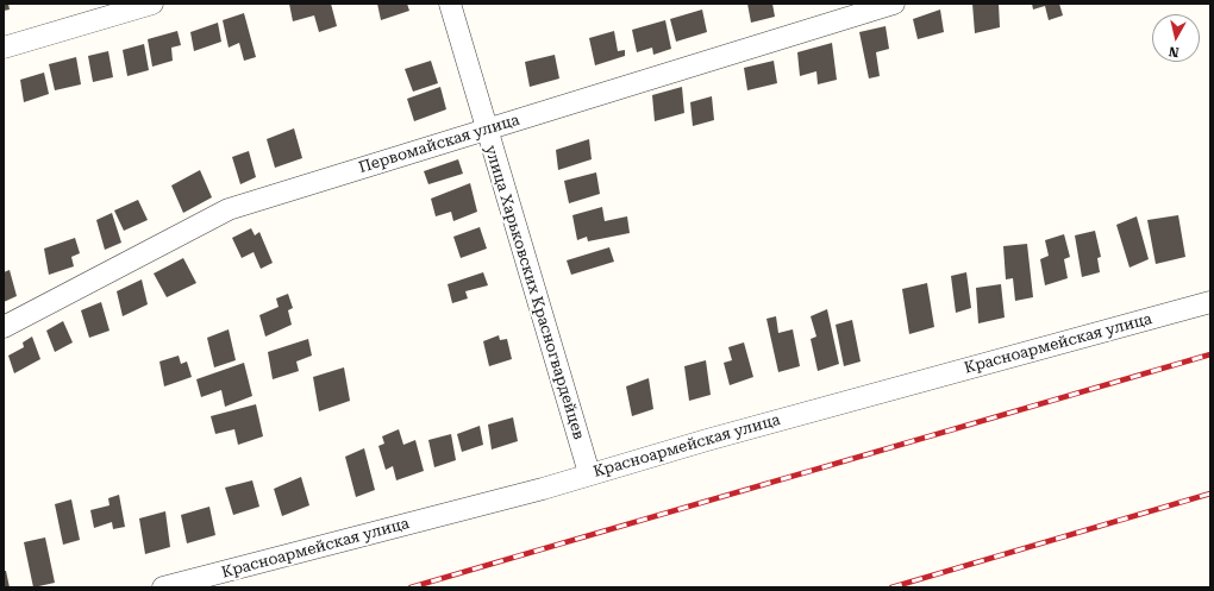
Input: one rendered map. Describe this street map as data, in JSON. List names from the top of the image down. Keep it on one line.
{"streets":{"street":["Первомайская улица","улица Харьковских Красногвардейцев","Красноармейская улица"]},"crossings":[["Первомайская улица","улица Харьковских Красногвардейцев"],["улица Харьковских Красногвардейцев","Красноармейская улица"]],"north":"bottom"}
